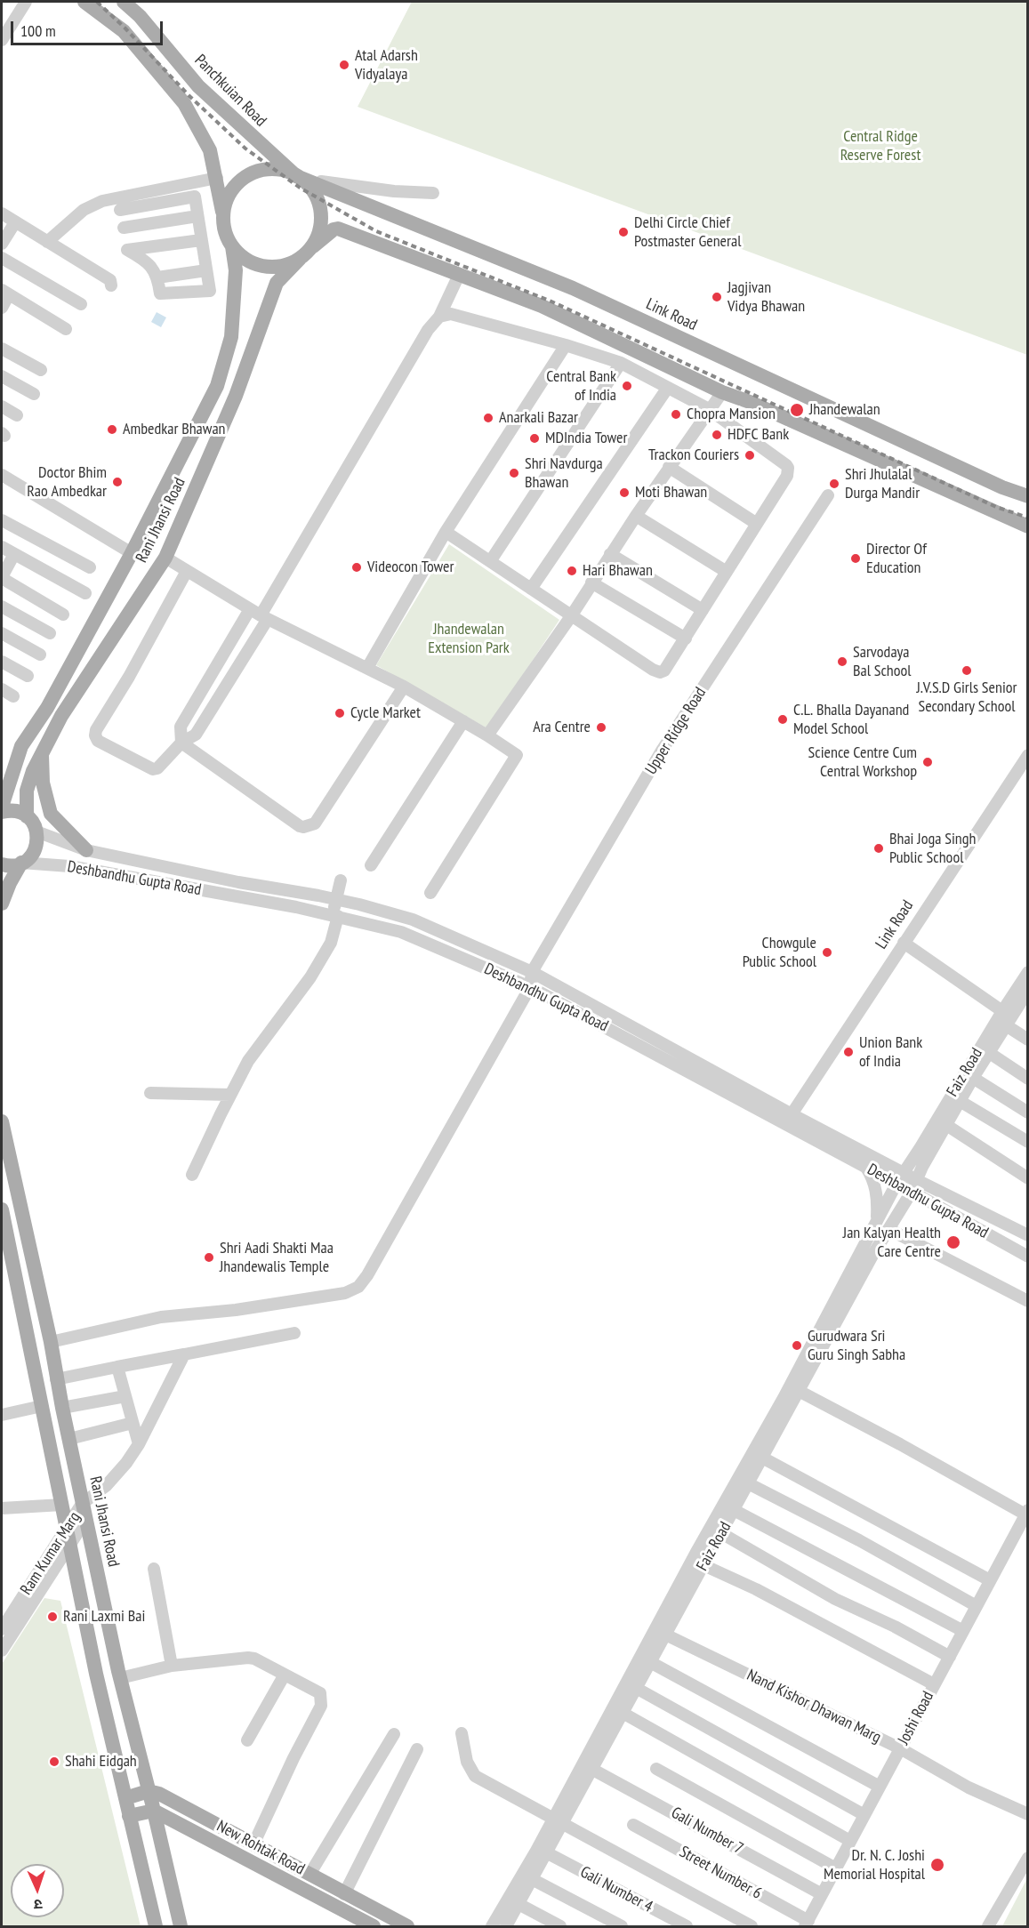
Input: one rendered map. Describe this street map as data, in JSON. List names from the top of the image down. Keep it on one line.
{"streets":{"main road":["Panchkuian Road","Link Road","Rani Jhansi Road","New Rohtak Road"],"street":["Upper Ridge Road","Deshbandhu Gupta Road","Faiz Road","Ram Kumar Marg","Nand Kishor Dhawan Marg","Joshi Road","Gali Number 7","Street Number 6","Gali Number 4"]},"crossings":[["Panchkuian Road","Link Road"],["Panchkuian Road","Rani Jhansi Road"],["Link Road","Rani Jhansi Road"],["Link Road","Deshbandhu Gupta Road"],["Rani Jhansi Road","Ram Kumar Marg"],["Rani Jhansi Road","New Rohtak Road"],["Upper Ridge Road","Deshbandhu Gupta Road"],["Deshbandhu Gupta Road","Faiz Road"],["Faiz Road","Nand Kishor Dhawan Marg"],["Faiz Road","Gali Number 7"],["Faiz Road","Gali Number 4"],["Nand Kishor Dhawan Marg","Joshi Road"],["Joshi Road","Gali Number 7"],["Joshi Road","Street Number 6"]],"parks":["Central Ridge Reserve Forest","Jhandewalan Extension Park"],"places":["Atal Adarsh Vidyalaya","Delhi Circle Chief Postmaster General","Jagjivan Vidya Bhawan","Central Bank of India","Jhandewalan","Chopra Mansion","Anarkali Bazar","Ambedkar Bhawan","HDFC Bank","MDIndia Tower","Trackon Couriers","Shri Navdurga Bhawan","Doctor Bhim Rao Ambedkar","Shri Jhulalal Durga Mandir","Moti Bhawan","Director Of Education","Videocon Tower","Hari Bhawan","Sarvodaya Bal School","J.V.S.D Girls Senior Secondary School","Cycle Market","C.L. Bhalla Dayanand Model School","Ara Centre","Science Centre Cum Central Workshop","Bhai Joga Singh Public School","Chowgule Public School","Union Bank of India","Jan Kalyan Health Care Centre","Shri Aadi Shakti Maa Jhandewalis Temple","Gurudwara Sri Guru Singh Sabha","Rani Laxmi Bai","Shahi Eidgah","Dr. N. C. Joshi Memorial Hospital"],"scale_bar":"100 m","north":"bottom"}
